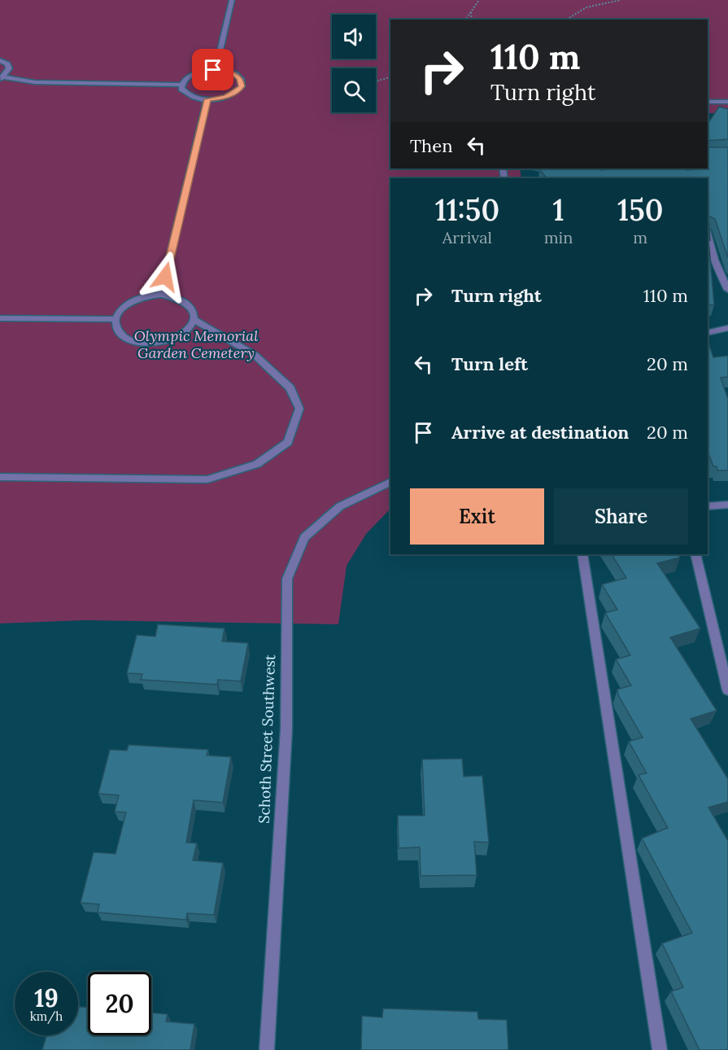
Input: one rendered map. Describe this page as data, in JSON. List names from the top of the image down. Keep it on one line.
{"streets":{"street":["Schoth Street Southwest"]},"parks":["Olympic Memorial Garden Cemetery"],"page":{"turn":["110 m","Turn right"],"then":"Then","eta":["11:50","Arrival","1","min","150","m"],"list":[{"name":"Turn right","value":"110 m"},{"name":"Turn left","value":"20 m"},{"name":"Arrive at destination","value":"20 m"}],"buttons":["Exit","Share"],"speed":"19 km/h","limit":"20"}}
